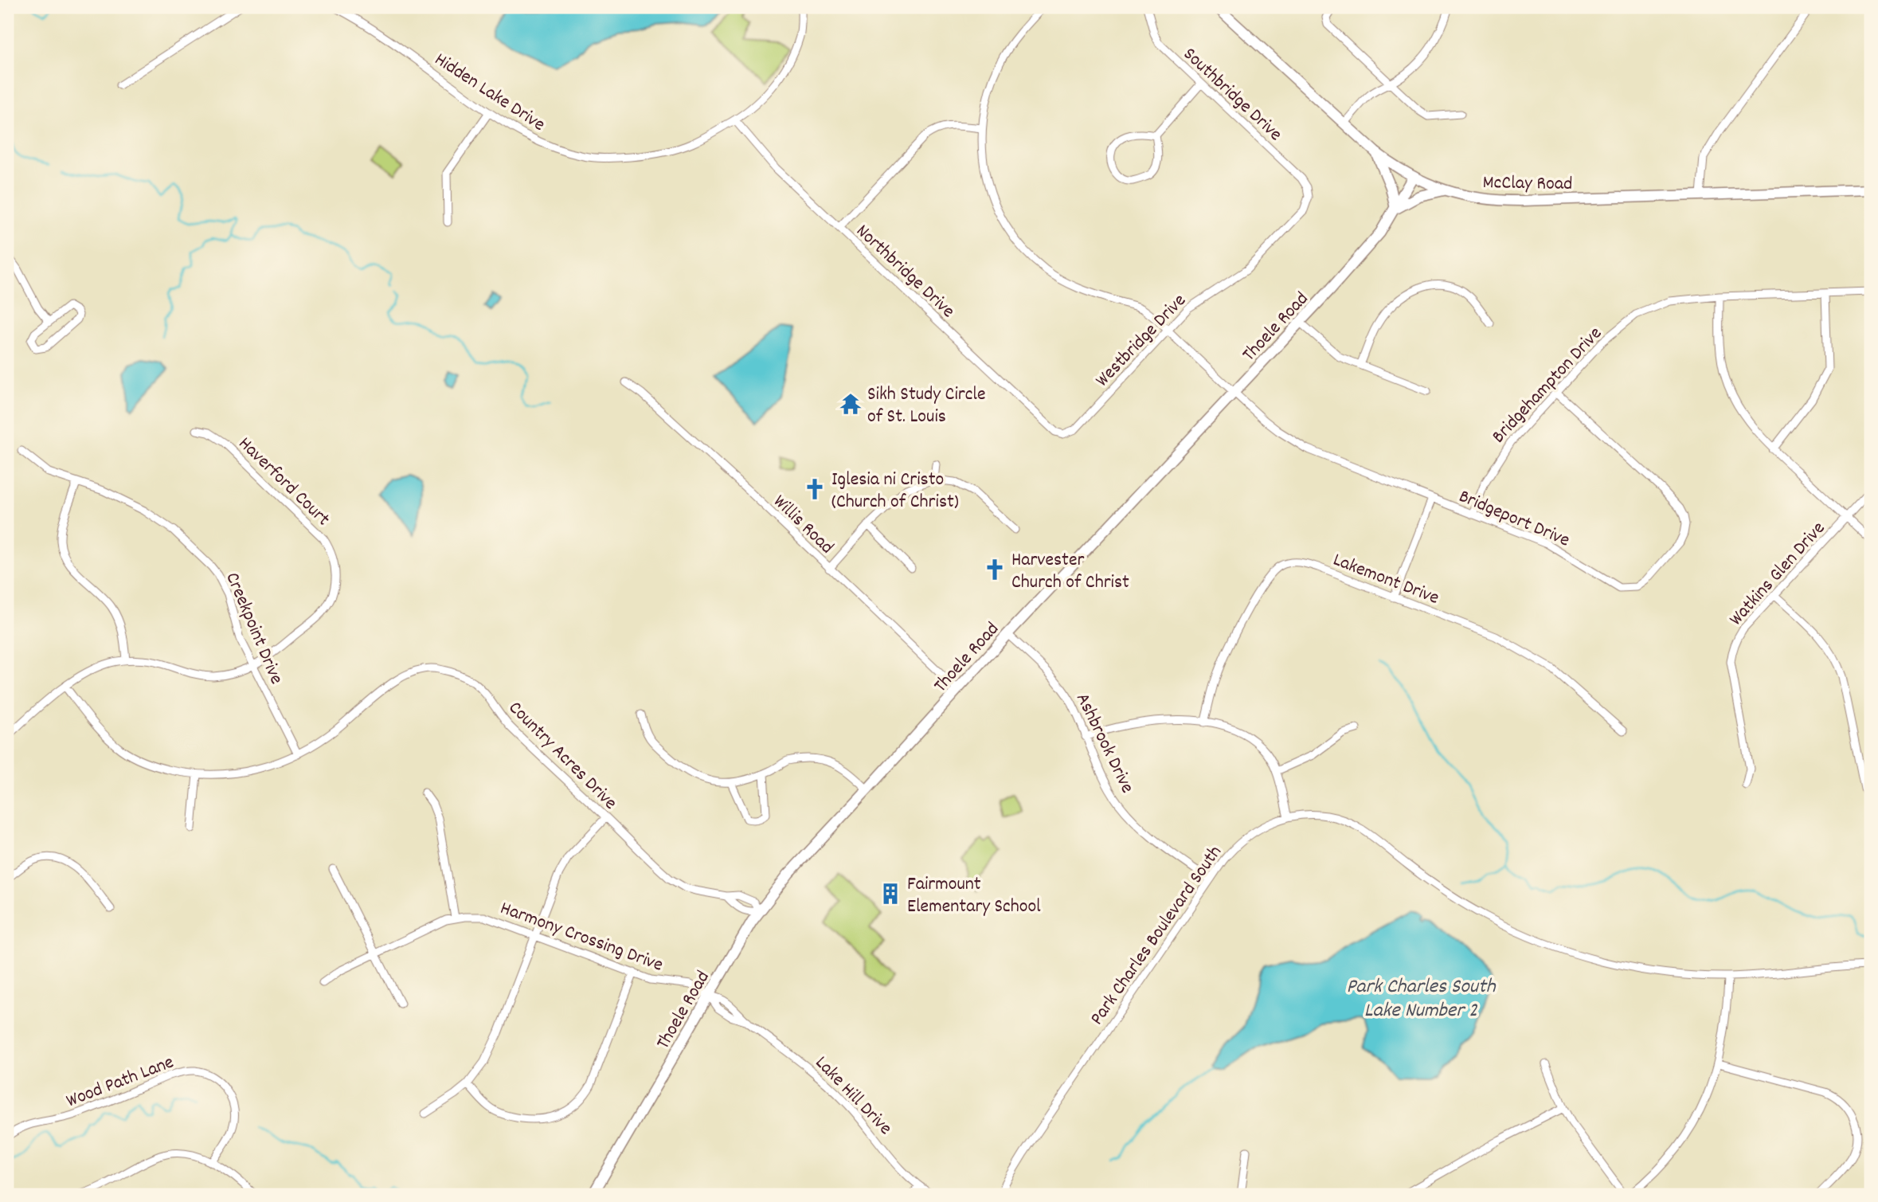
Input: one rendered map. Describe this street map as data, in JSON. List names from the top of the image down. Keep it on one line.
{"streets":{"main road":["McClay Road","Thoele Road"],"street":["Hidden Lake Drive","Southbridge Drive","Northbridge Drive","Westbridge Drive","Bridgehampton Drive","Haverford Court","Bridgeport Drive","Willis Road","Watkins Glen Drive","Lakemont Drive","Creekpoint Drive","Ashbrook Drive","Country Acres Drive","Park Charles Boulevard South","Harmony Crossing Drive","Wood Path Lane","Lake Hill Drive"]},"crossings":[["Hidden Lake Drive","Northbridge Drive"],["Southbridge Drive","Westbridge Drive"],["McClay Road","Thoele Road"],["Northbridge Drive","Westbridge Drive"],["Thoele Road","Bridgeport Drive"],["Thoele Road","Willis Road"],["Thoele Road","Ashbrook Drive"],["Thoele Road","Country Acres Drive"],["Thoele Road","Harmony Crossing Drive"],["Thoele Road","Lake Hill Drive"],["Westbridge Drive","Bridgeport Drive"],["Bridgehampton Drive","Bridgeport Drive"],["Haverford Court","Creekpoint Drive"],["Creekpoint Drive","Country Acres Drive"],["Ashbrook Drive","Park Charles Boulevard South"],["Harmony Crossing Drive","Lake Hill Drive"]],"water":["Park Charles South Lake Number 2"],"places":{"temple":["Sikh Study Circle of St. Louis"],"church":["Iglesia ni Cristo (Church of Christ)","Harvester Church of Christ"],"building":["Fairmount Elementary School"]}}
